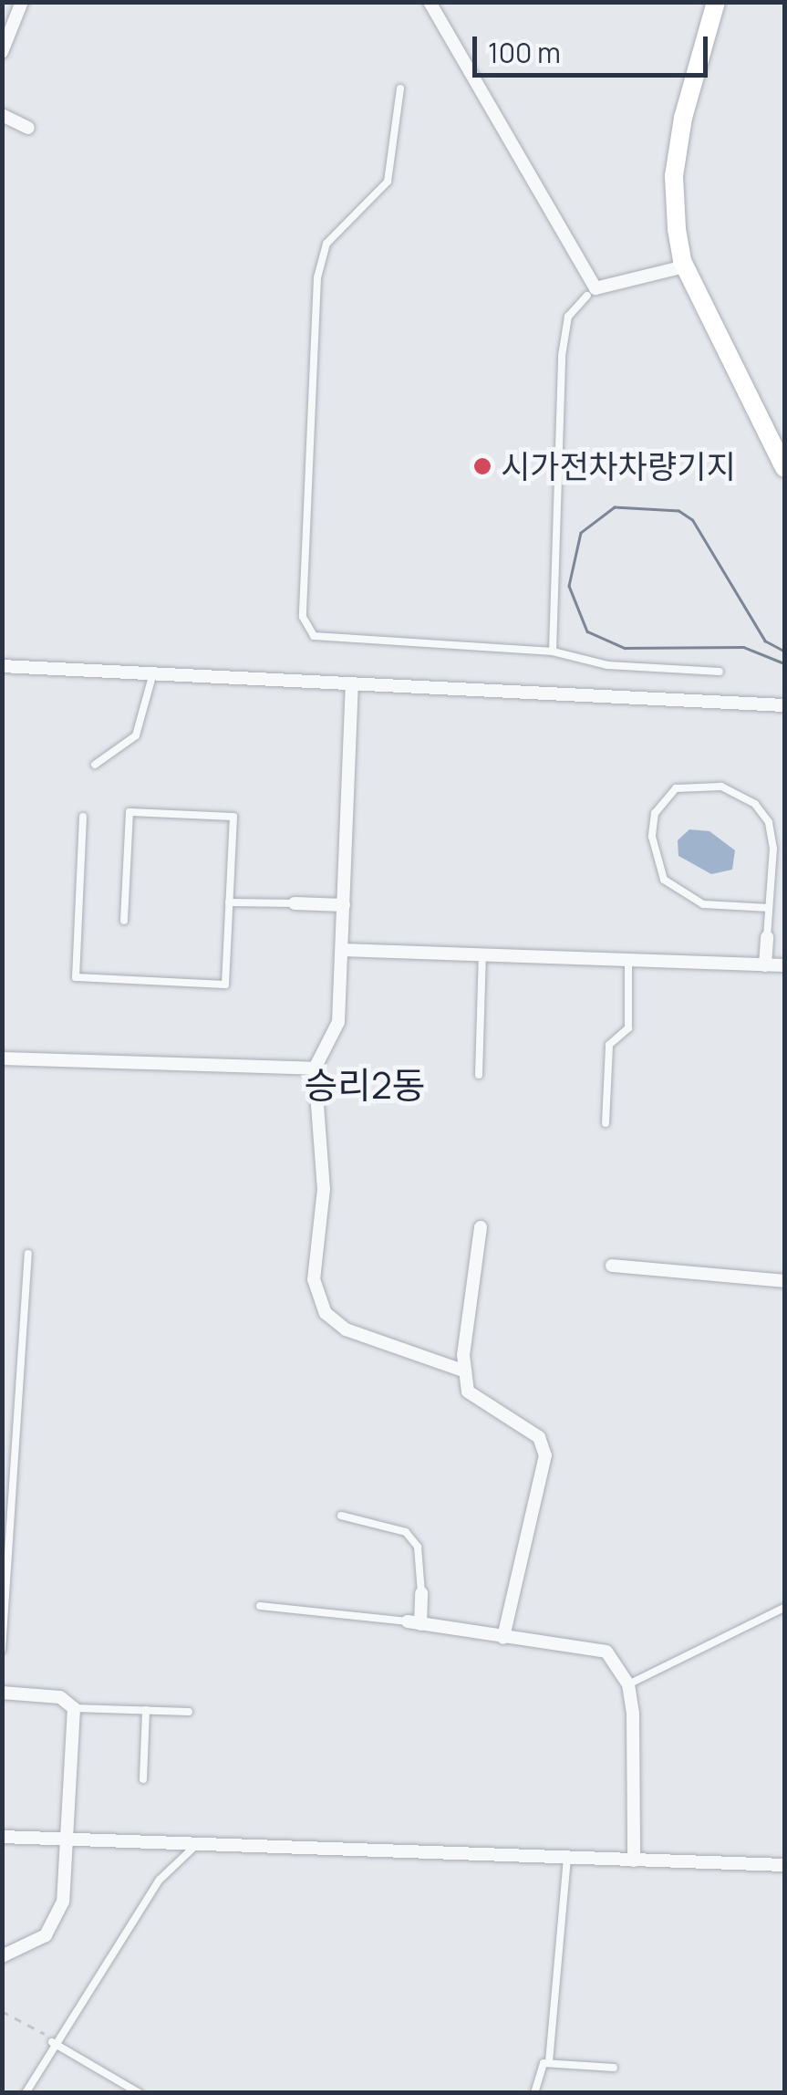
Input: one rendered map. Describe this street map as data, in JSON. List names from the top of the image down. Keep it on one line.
{"districts":["승리2동"],"places":["시가전차차량기지"],"scale_bar":"100 m"}
